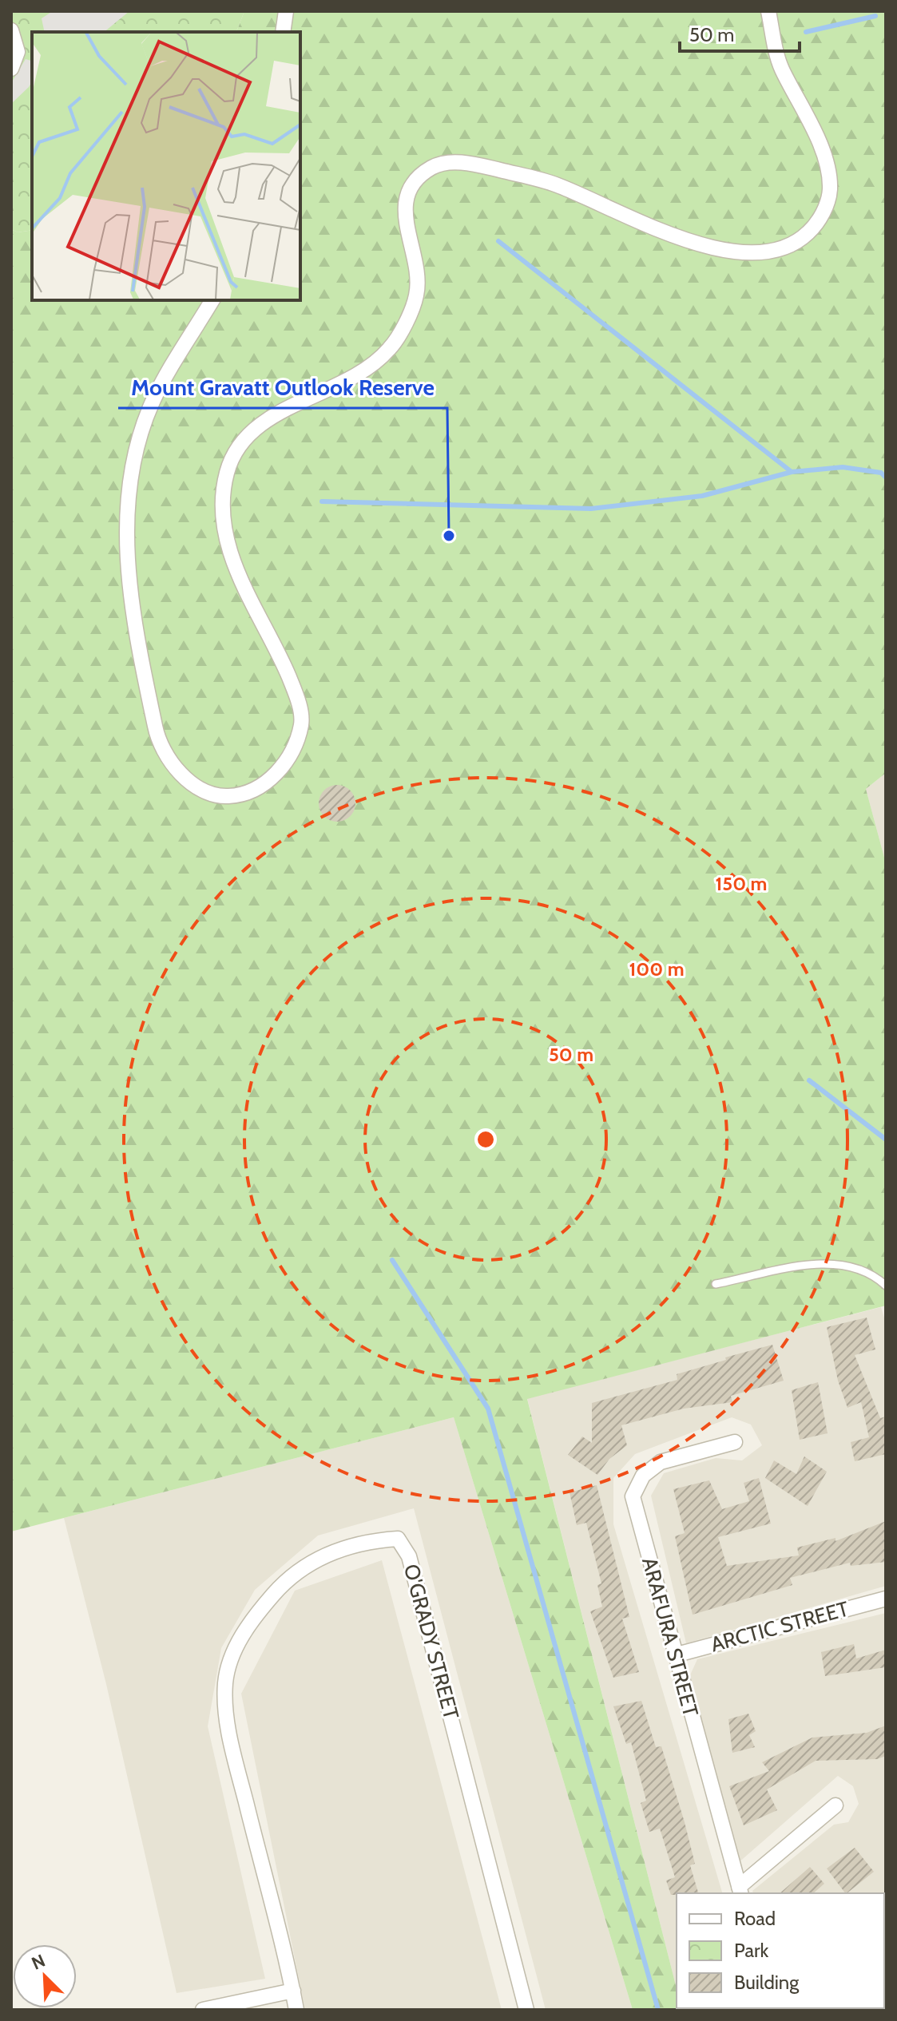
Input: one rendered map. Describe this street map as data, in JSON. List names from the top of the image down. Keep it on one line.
{"streets":{"street":["ARCTIC STREET","ARAFURA STREET","O'GRADY STREET"]},"crossings":[["ARCTIC STREET","ARAFURA STREET"]],"places":["Mount Gravatt Outlook Reserve"],"legend":["Road","Park","Building"],"scale_bar":"50 m","north":"top left","rings":["150 m","100 m","50 m"]}
